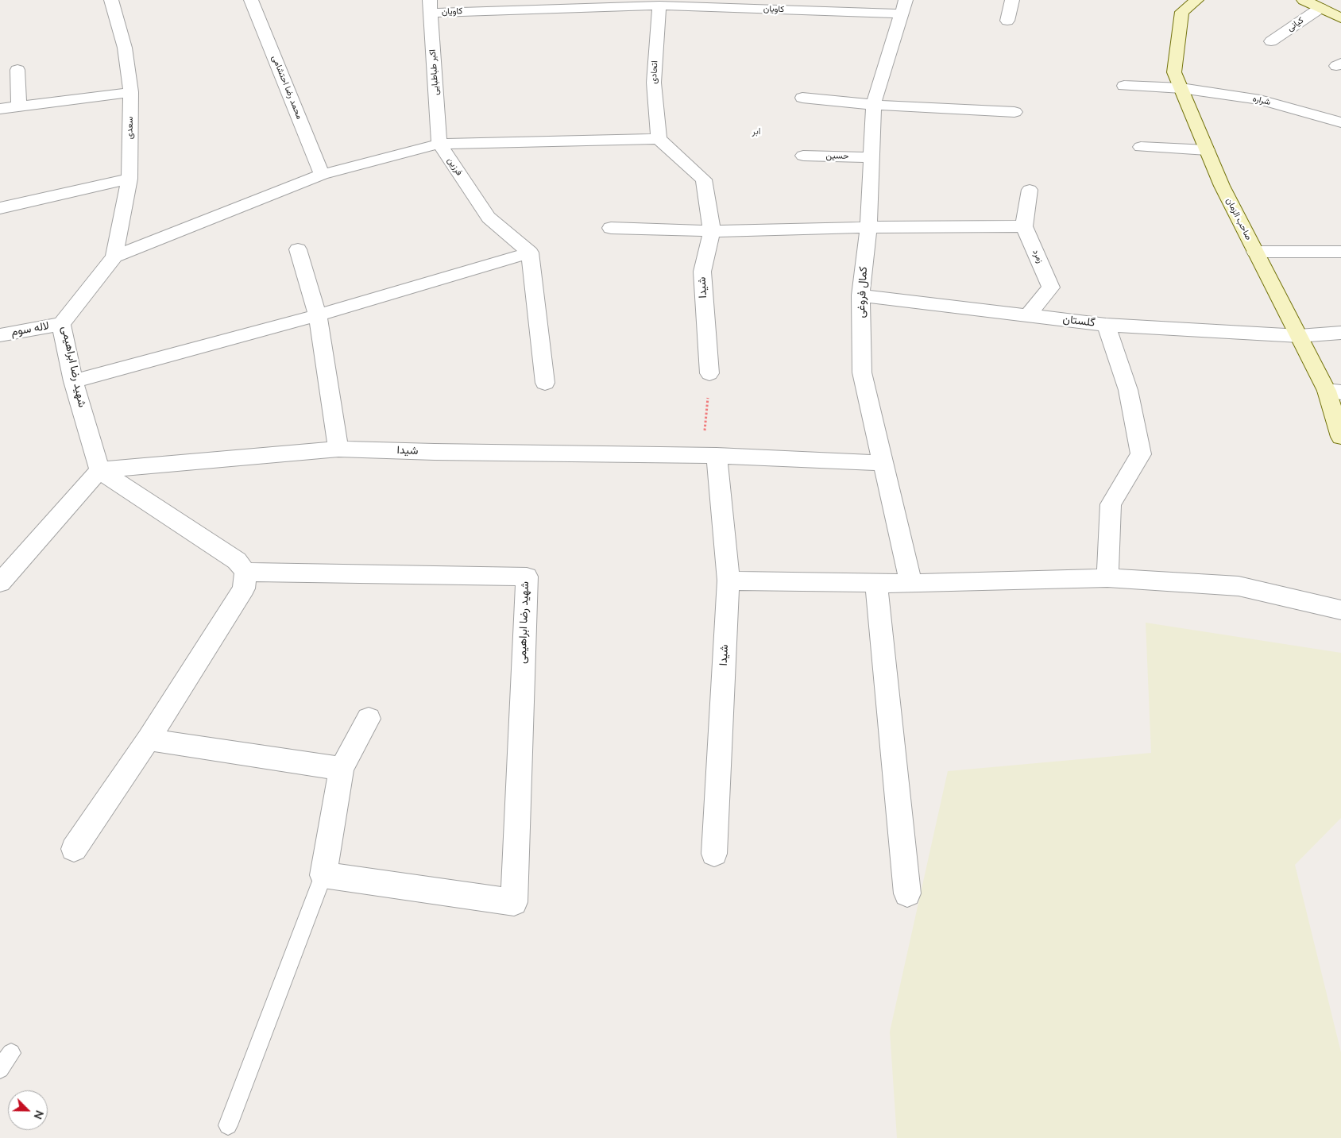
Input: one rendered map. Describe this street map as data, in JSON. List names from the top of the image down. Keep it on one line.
{"streets":{"street":["کاویان","کیانی","اکبر طباطبایی","اتحادی","محمد رضا احتشامی","شراره","سعدی","حسین","فرزین","صاحب الزمان","زمرد","شیدا","کمال فروغی","گلستان","لاله سوم","شهید رضا ابراهیمی"]},"crossings":[["کاویان","اکبر طباطبایی"],["کاویان","اتحادی"],["کاویان","کمال فروغی"],["اکبر طباطبایی","فرزین"],["اتحادی","فرزین"],["اتحادی","شیدا"],["شراره","صاحب الزمان"],["سعدی","شهید رضا ابراهیمی"],["حسین","کمال فروغی"],["فرزین","شیدا"],["صاحب الزمان","گلستان"],["زمرد","گلستان"],["شیدا","شهید رضا ابراهیمی"],["کمال فروغی","گلستان"],["لاله سوم","شهید رضا ابراهیمی"]],"districts":["ابر"],"north":"bottom right"}
